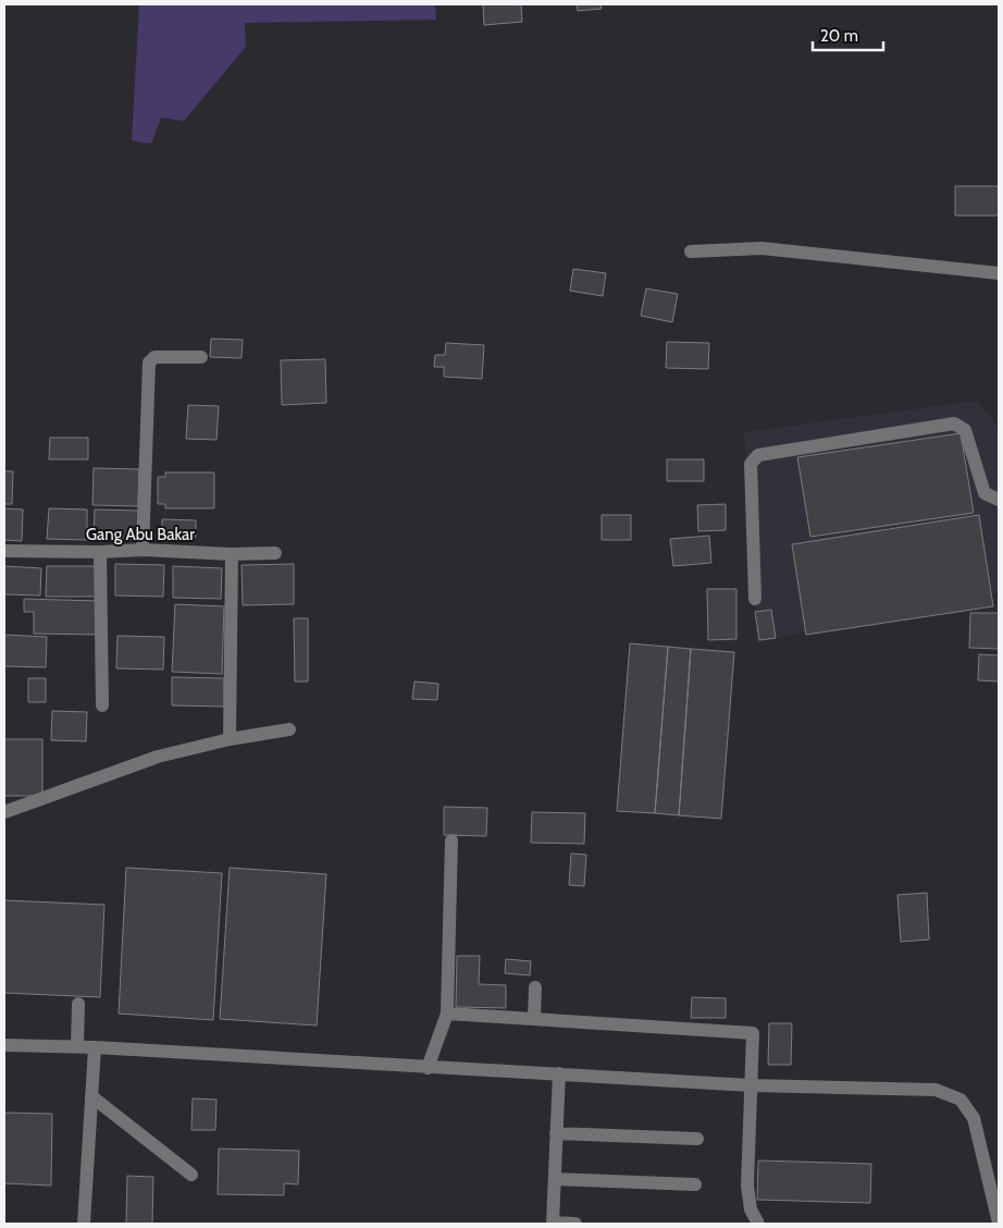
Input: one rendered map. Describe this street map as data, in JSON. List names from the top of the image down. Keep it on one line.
{"streets":{"street":["Gang Abu Bakar"]},"scale_bar":"20 m"}
